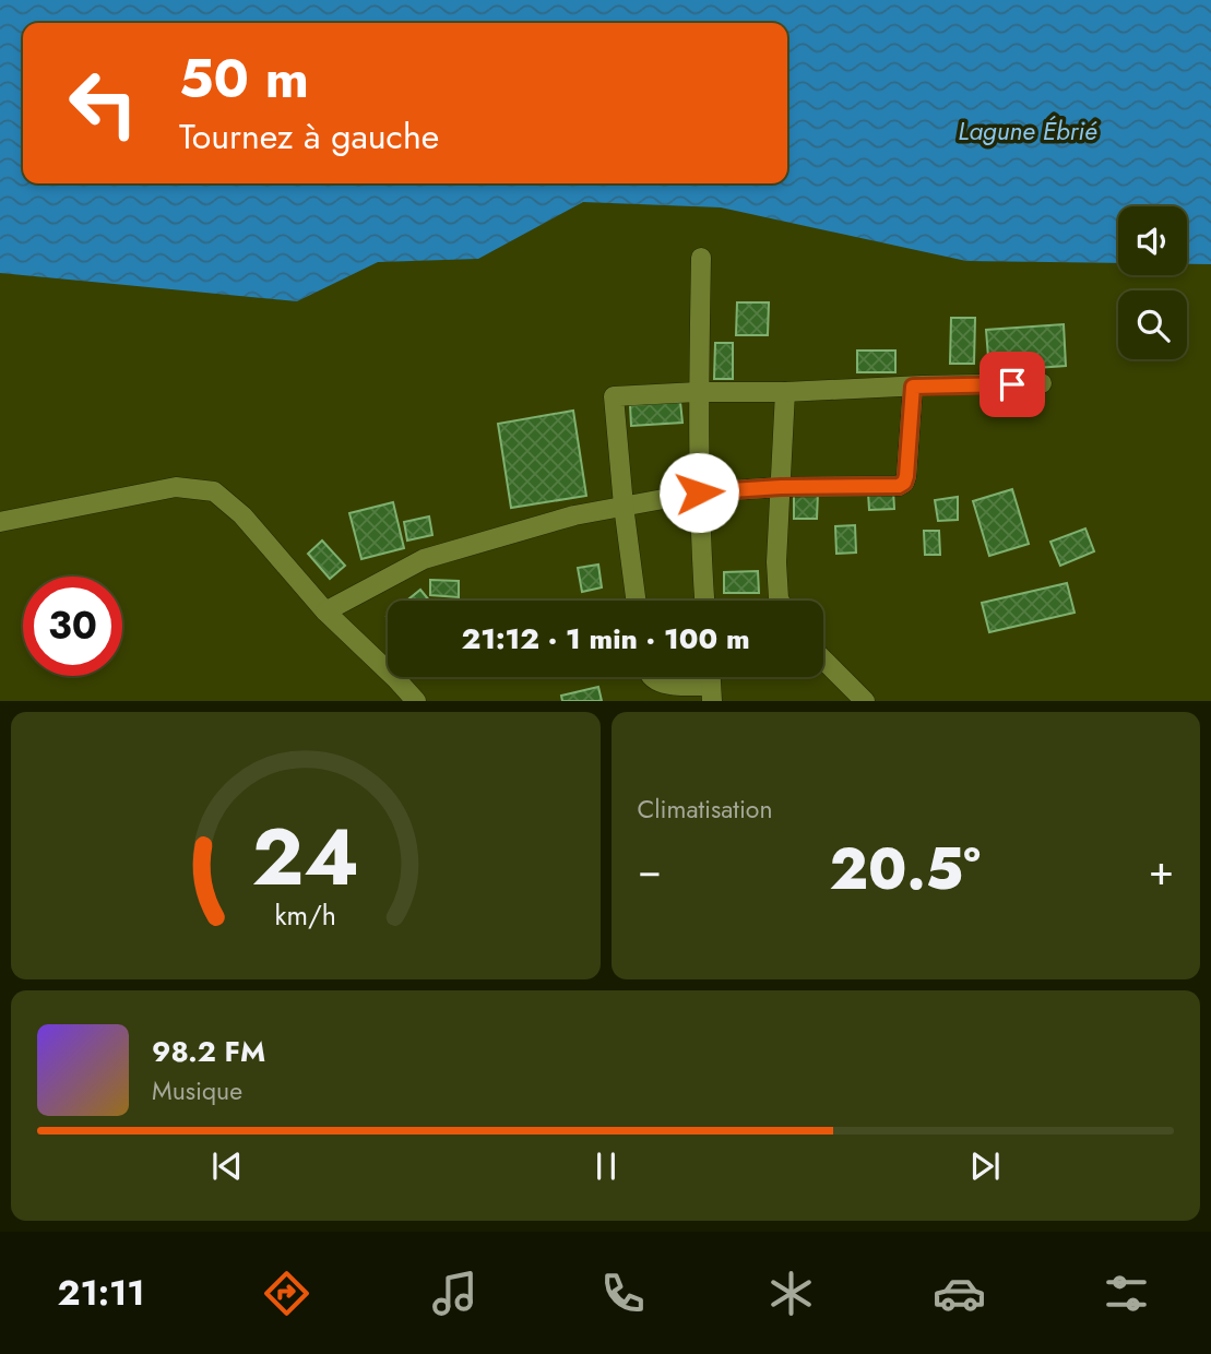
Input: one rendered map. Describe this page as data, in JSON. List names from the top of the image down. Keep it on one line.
{"water":["Lagune Ébrié"],"page":{"turn":["50 m","Tournez à gauche"],"limit":"30","trip":"21:12 · 1 min · 100 m","tile":"Climatisation","heat":["−","20.5°","+"],"song":["98.2 FM","Musique"],"tabs":"21:11","gauge":["24","km/h"]}}
